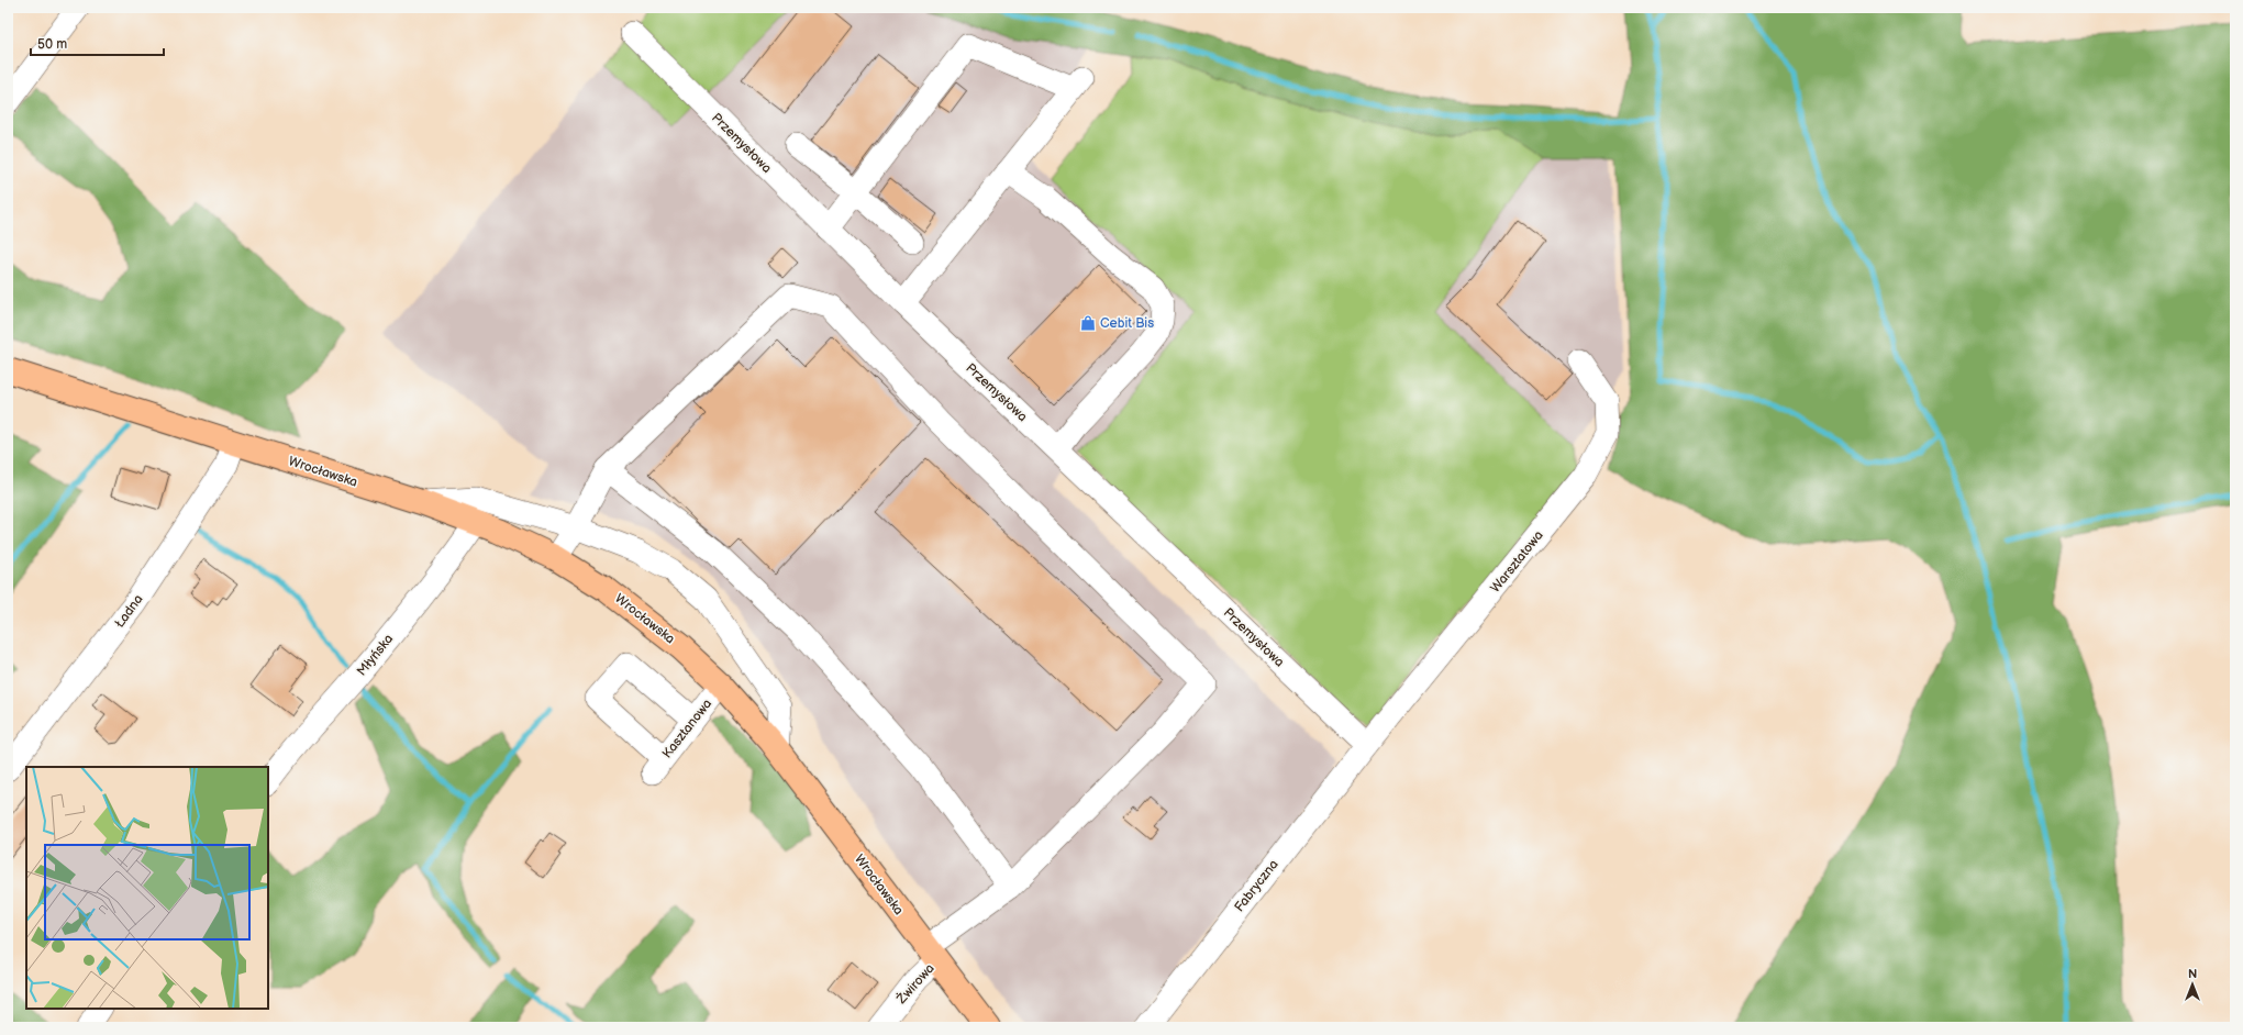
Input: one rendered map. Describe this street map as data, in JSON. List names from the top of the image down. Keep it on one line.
{"streets":{"main road":["Wrocławska"],"street":["Przemysłowa","Warsztatowa","Ładna","Młyńska","Kasztanowa","Fabryczna","Żwirowa"]},"crossings":[["Przemysłowa","Warsztatowa"],["Przemysłowa","Fabryczna"],["Wrocławska","Ładna"],["Wrocławska","Młyńska"],["Wrocławska","Kasztanowa"],["Wrocławska","Żwirowa"],["Warsztatowa","Fabryczna"]],"places":{"shop":["Cebit Bis"]},"scale_bar":"50 m","north":"top"}
